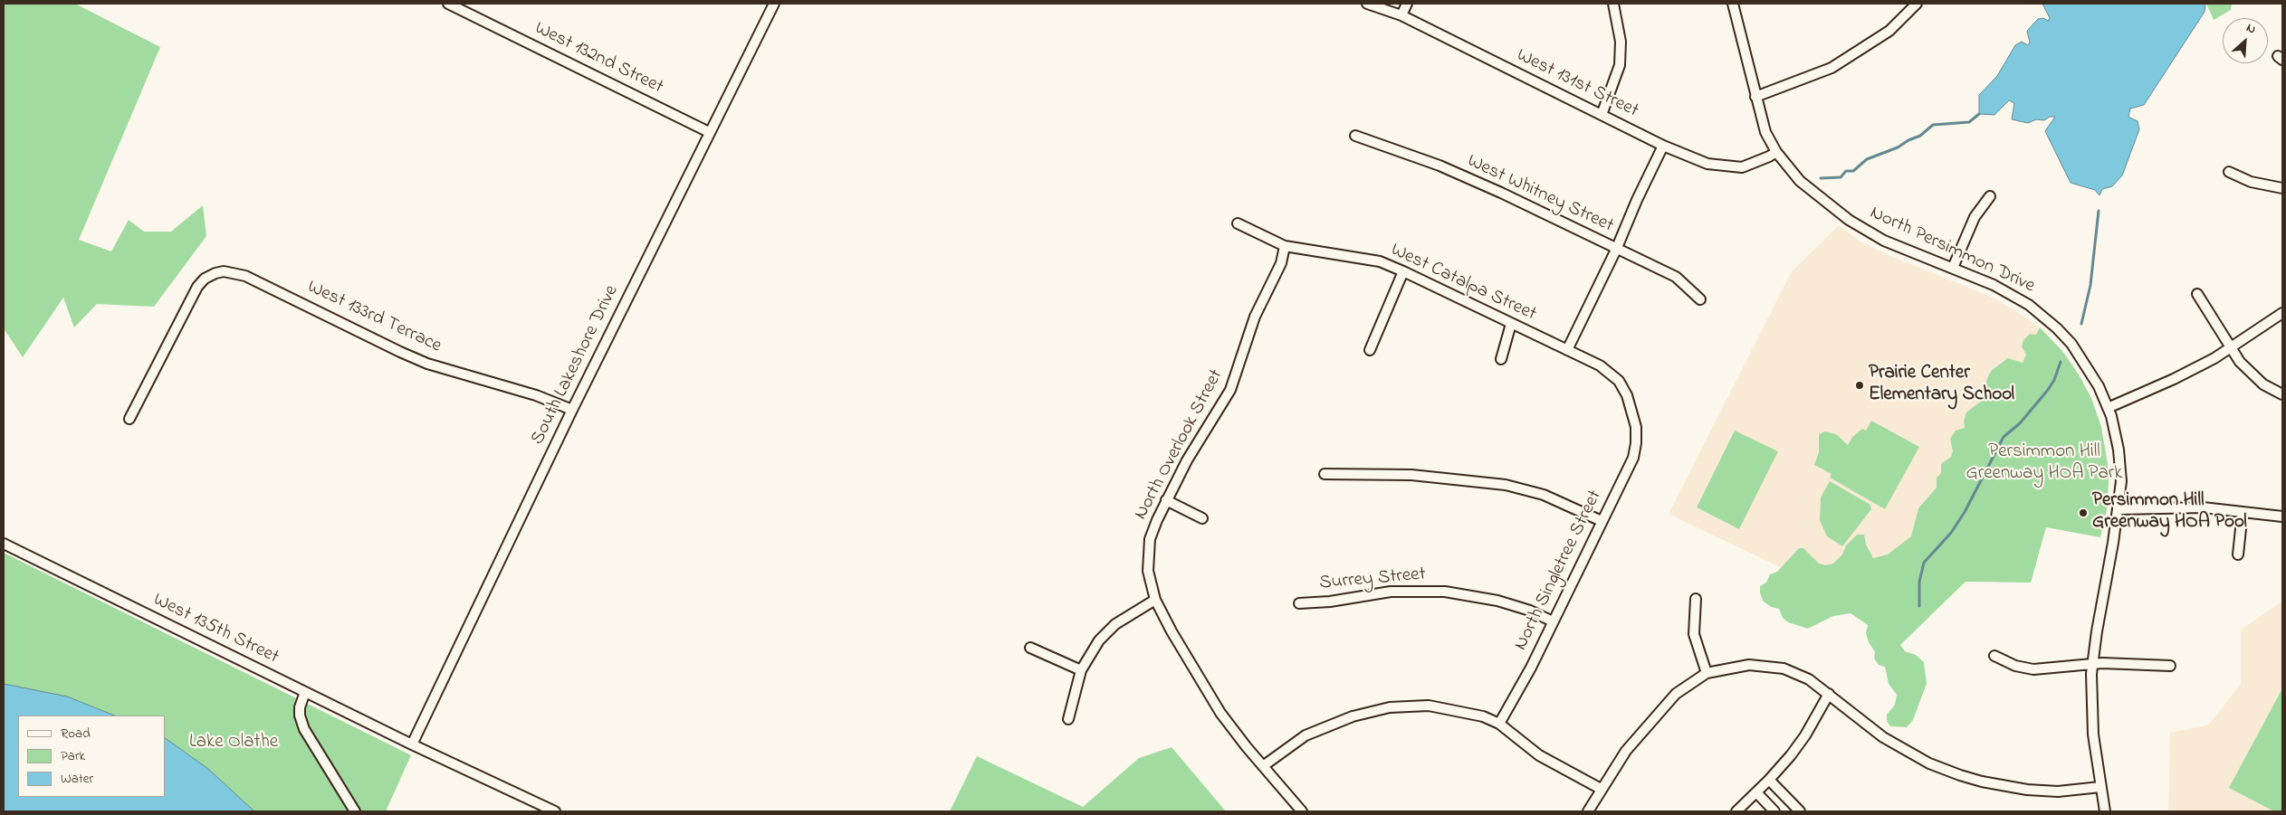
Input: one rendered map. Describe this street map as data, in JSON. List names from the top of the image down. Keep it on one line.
{"streets":{"street":["West 132nd Street","West 131st Street","West Whitney Street","North Persimmon Drive","West Catalpa Street","West 133rd Terrace","South Lakeshore Drive","North Overlook Street","North Singletree Street","Surrey Street","West 135th Street"]},"crossings":[["West 132nd Street","South Lakeshore Drive"],["West 131st Street","North Persimmon Drive"],["West Catalpa Street","North Overlook Street"],["West Catalpa Street","North Singletree Street"],["West 133rd Terrace","South Lakeshore Drive"],["South Lakeshore Drive","West 135th Street"],["North Singletree Street","Surrey Street"]],"parks":["Persimmon Hill Greenway HOA Park","Lake Olathe"],"places":["Prairie Center Elementary School","Persimmon Hill Greenway HOA Pool"],"legend":["Road","Park","Water"],"north":"top right"}
